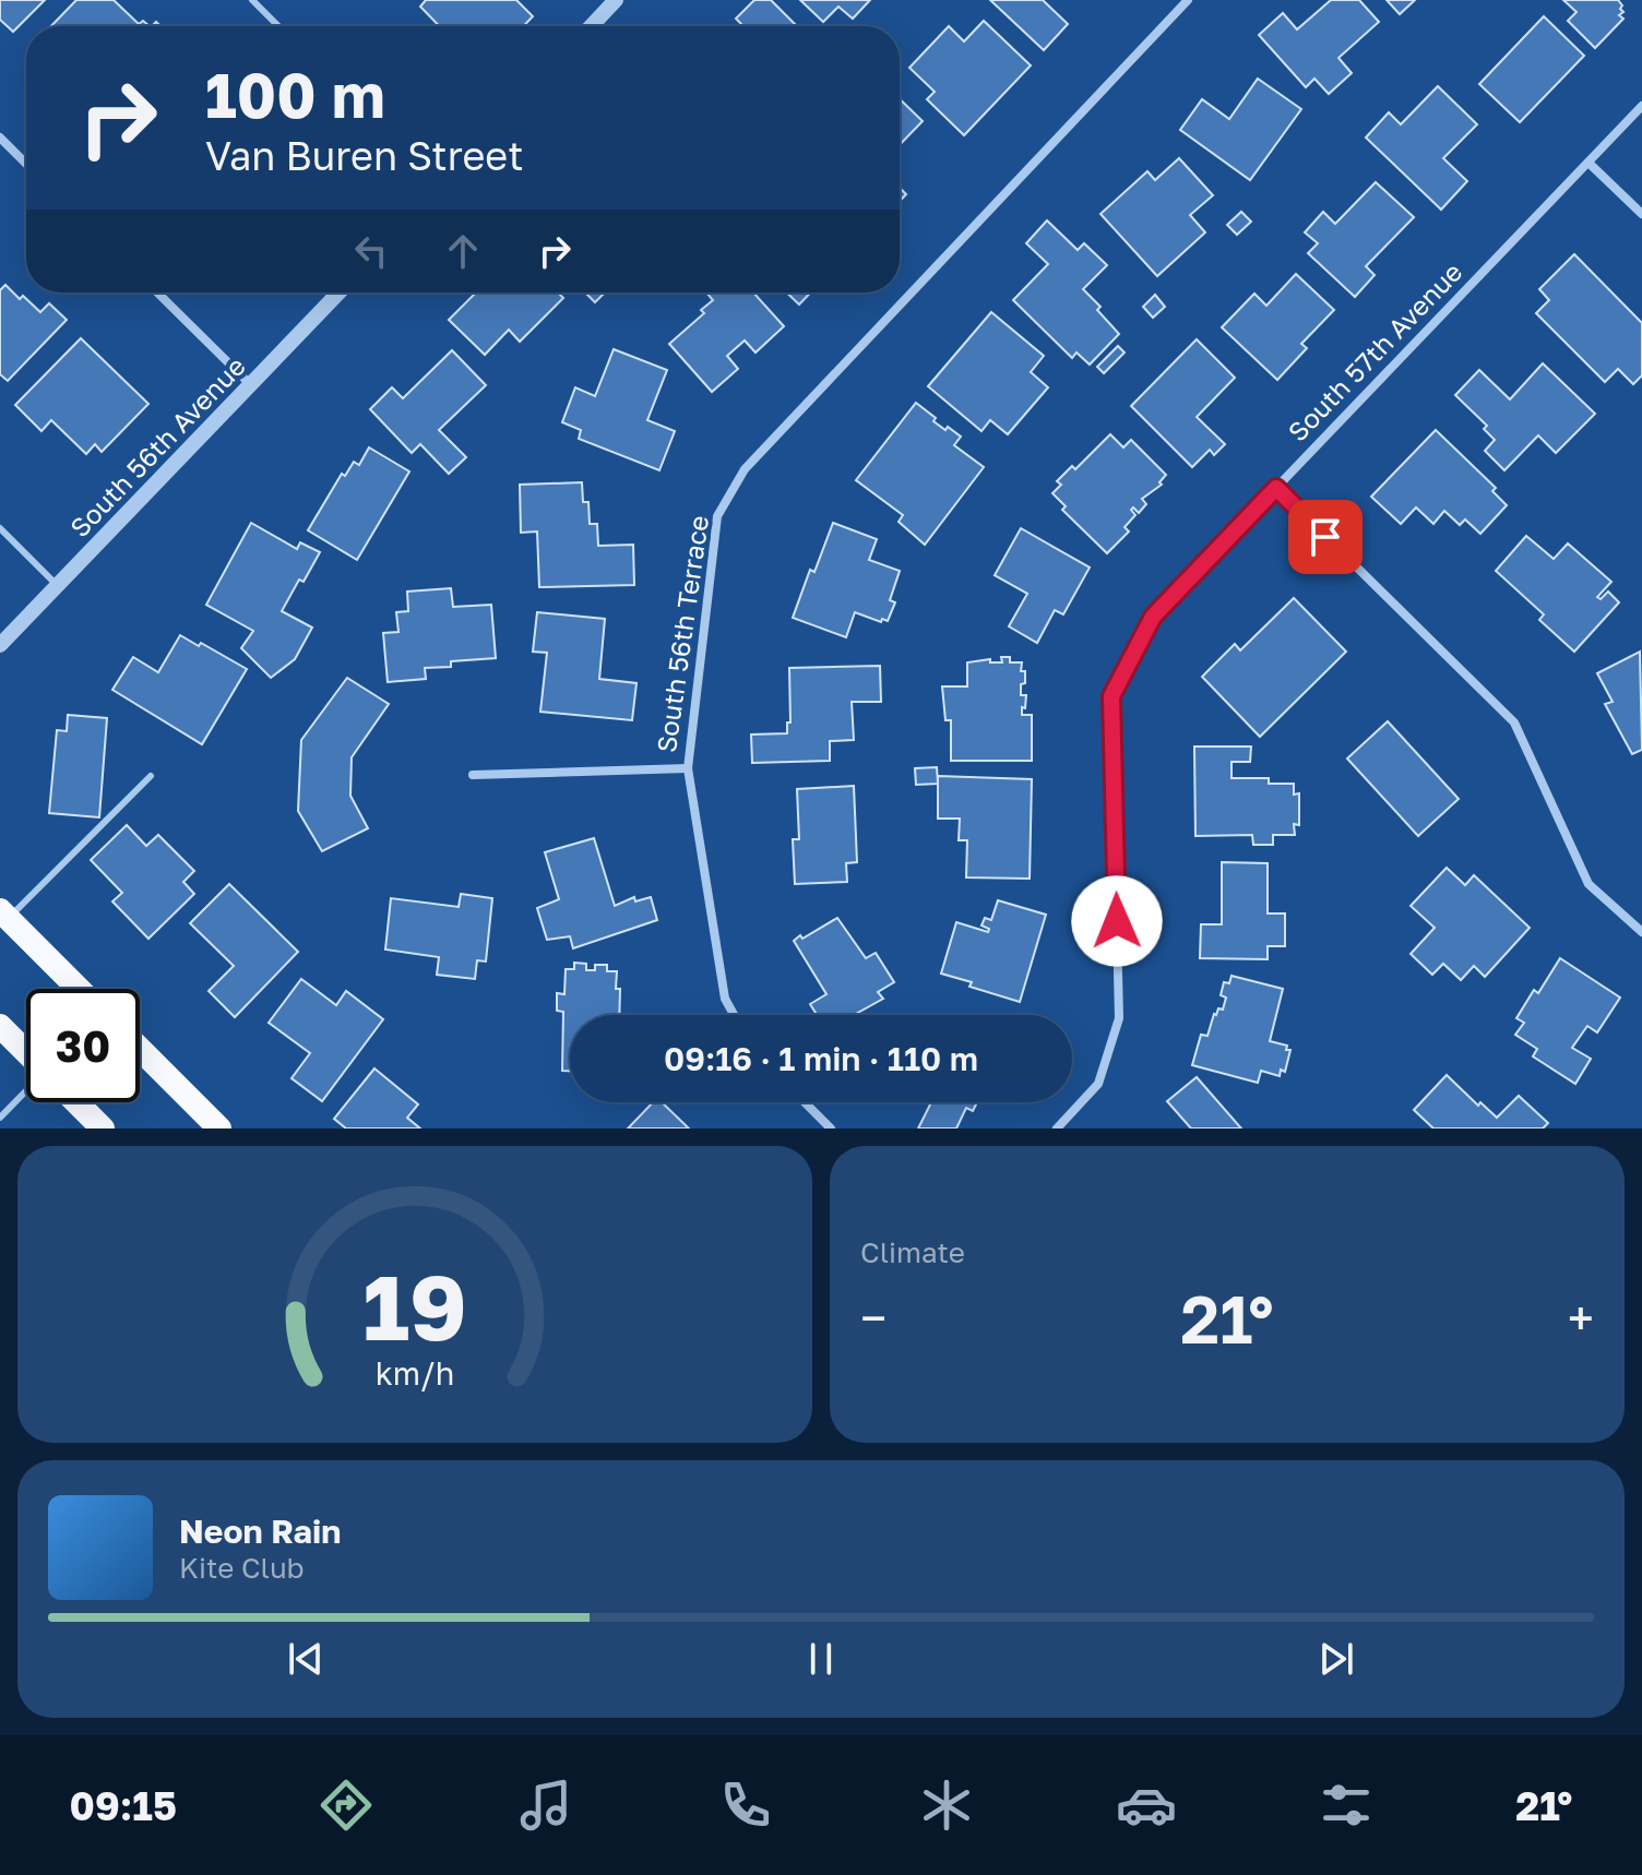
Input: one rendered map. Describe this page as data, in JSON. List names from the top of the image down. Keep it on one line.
{"streets":{"street":["South 57th Avenue","South 56th Avenue","South 56th Terrace"]},"page":{"turn":["100 m","Van Buren Street"],"limit":"30","trip":"09:16 · 1 min · 110 m","tile":"Climate","heat":["−","21°","+"],"song":["Neon Rain","Kite Club"],"tabs":["09:15","21°"],"gauge":["19","km/h"]}}
